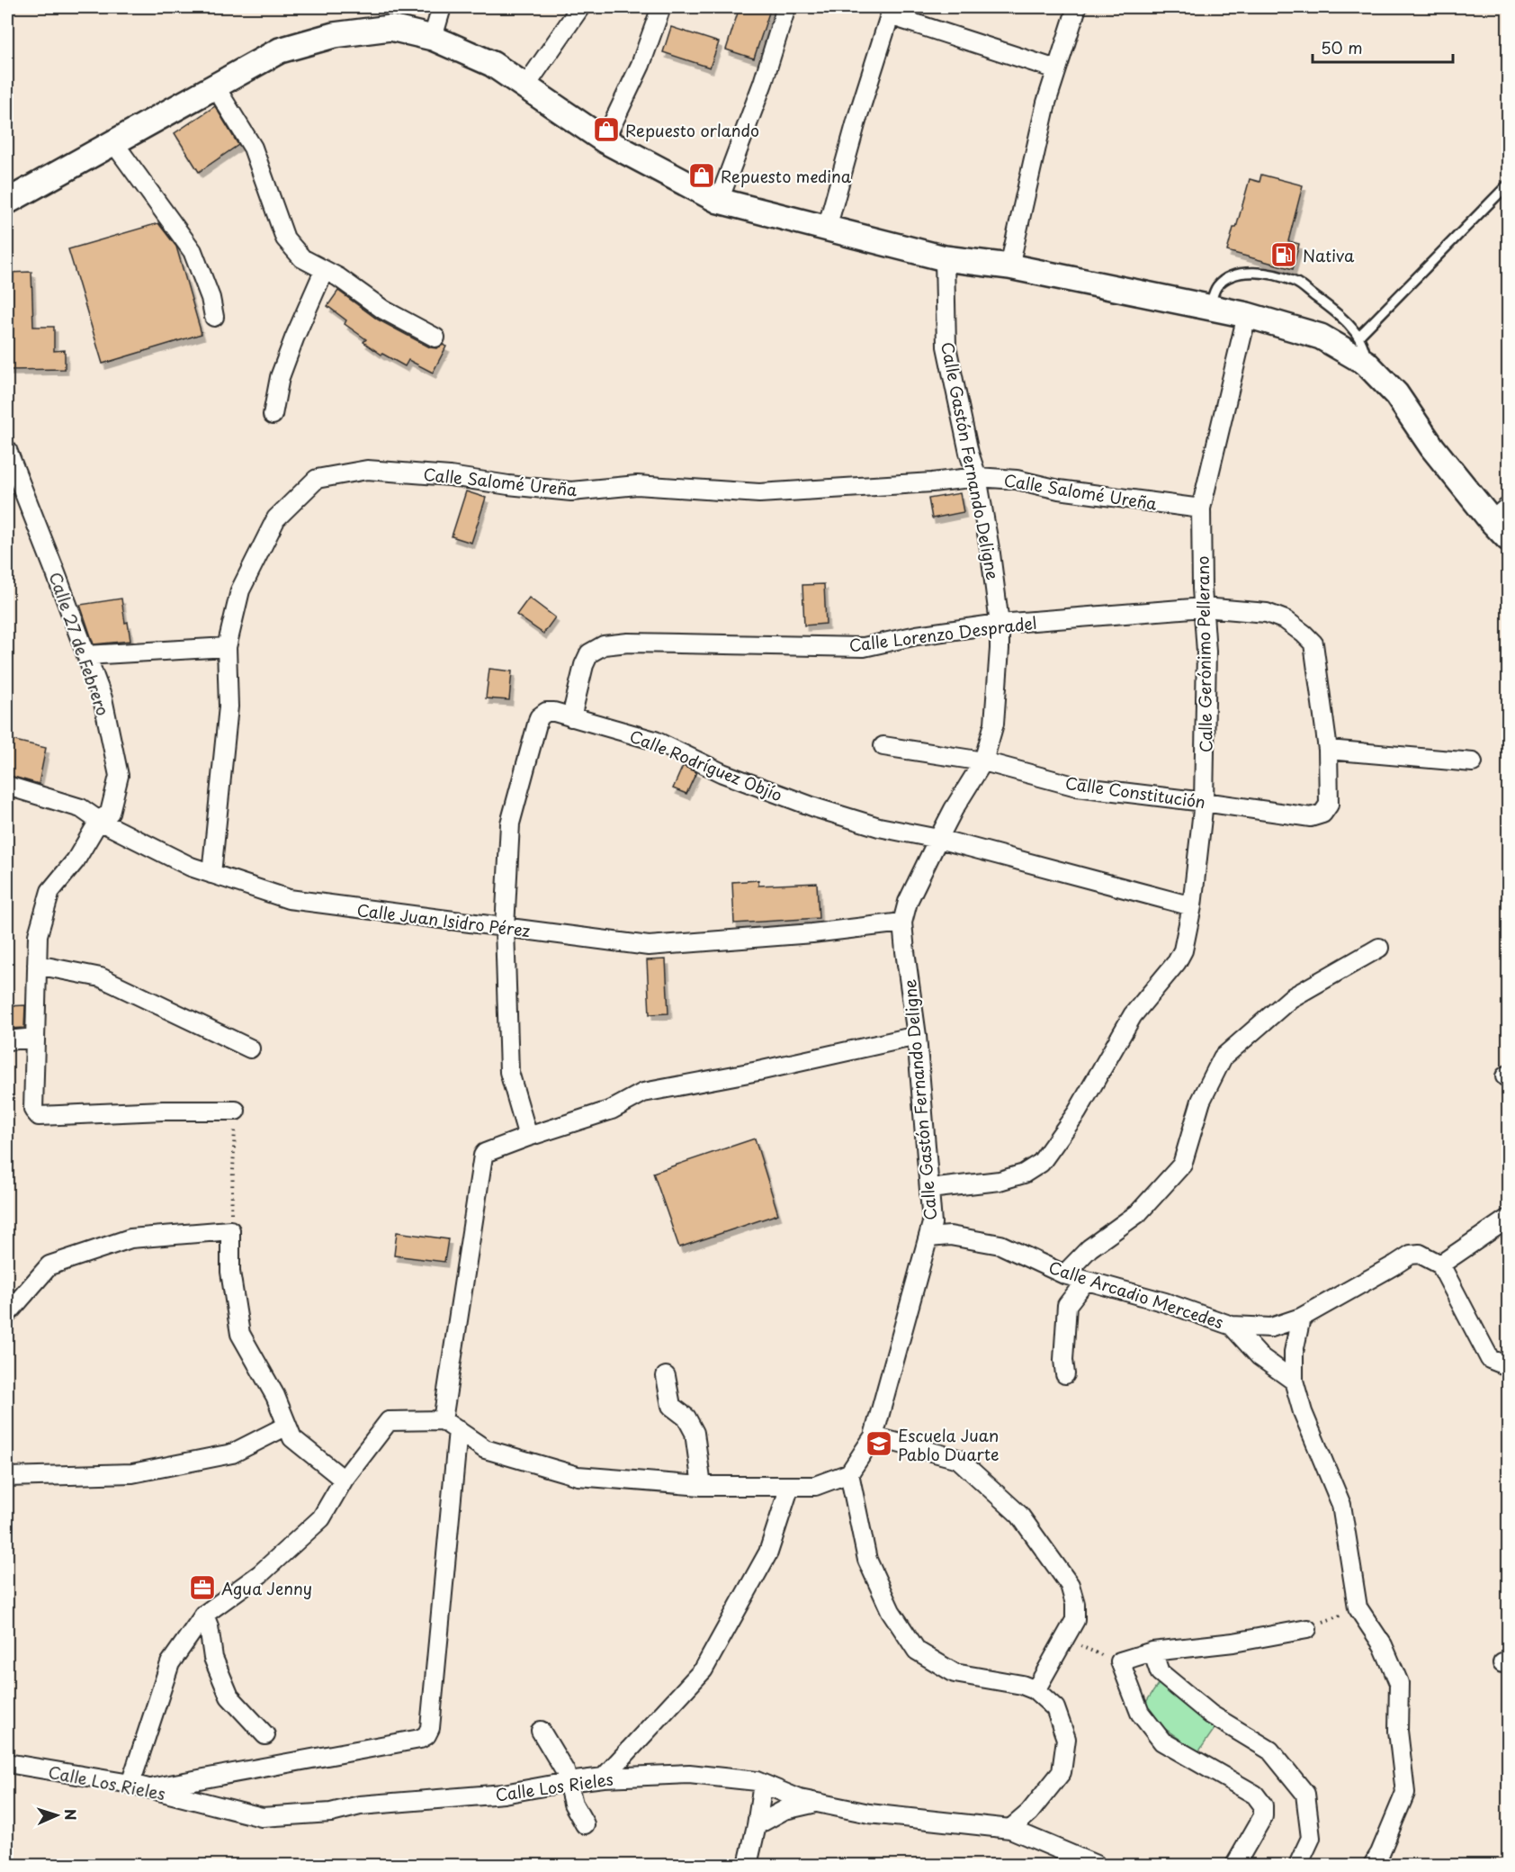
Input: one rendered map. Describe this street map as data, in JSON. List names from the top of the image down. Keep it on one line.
{"streets":{"street":["Calle Gastón Fernando Deligne","Calle Salomé Ureña","Calle Lorenzo Despradel","Calle 27 de Febrero","Calle Gerónimo Pellerano","Calle Rodríguez Objío","Calle Constitución","Calle Juan Isidro Pérez","Calle Arcadio Mercedes","Calle Los Rieles"]},"crossings":[["Calle Gastón Fernando Deligne","Calle Salomé Ureña"],["Calle Gastón Fernando Deligne","Calle Lorenzo Despradel"],["Calle Gastón Fernando Deligne","Calle Gerónimo Pellerano"],["Calle Gastón Fernando Deligne","Calle Rodríguez Objío"],["Calle Gastón Fernando Deligne","Calle Constitución"],["Calle Gastón Fernando Deligne","Calle Juan Isidro Pérez"],["Calle Gastón Fernando Deligne","Calle Arcadio Mercedes"],["Calle Salomé Ureña","Calle Gerónimo Pellerano"],["Calle Salomé Ureña","Calle Juan Isidro Pérez"],["Calle Lorenzo Despradel","Calle Gerónimo Pellerano"],["Calle Lorenzo Despradel","Calle Rodríguez Objío"],["Calle Lorenzo Despradel","Calle Constitución"],["Calle 27 de Febrero","Calle Juan Isidro Pérez"],["Calle Gerónimo Pellerano","Calle Rodríguez Objío"],["Calle Gerónimo Pellerano","Calle Constitución"],["Calle Rodríguez Objío","Calle Juan Isidro Pérez"]],"places":{"shop":["Repuesto orlando","Repuesto medina"],"fuel station":["Nativa"],"school or university":["Escuela Juan Pablo Duarte"],"office":["Agua Jenny"]},"scale_bar":"50 m","north":"right"}
